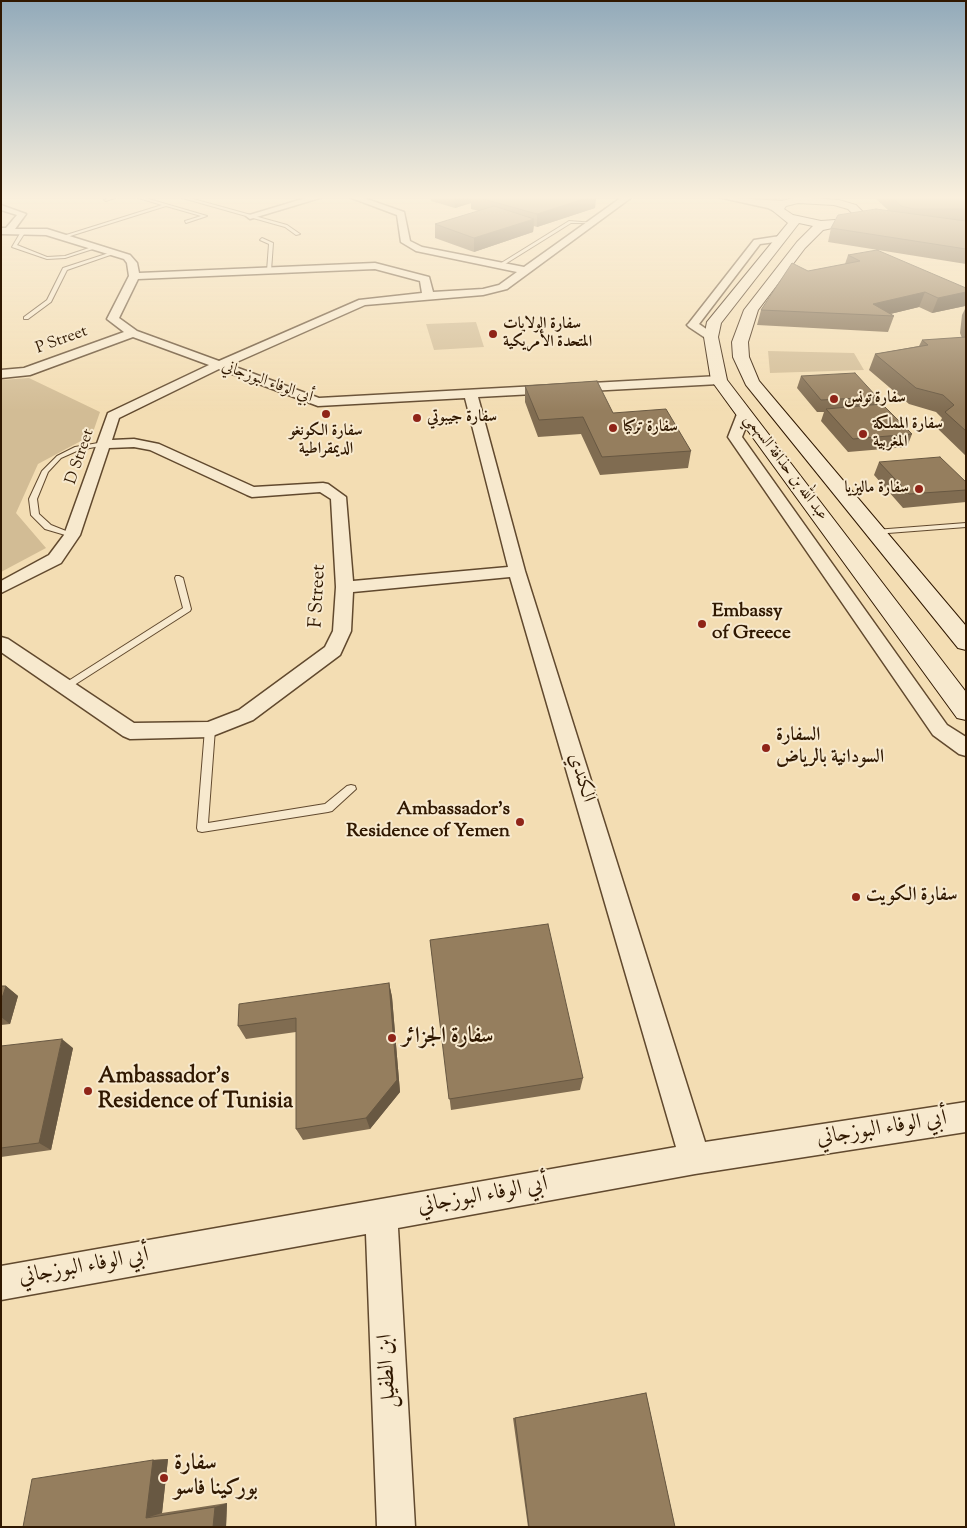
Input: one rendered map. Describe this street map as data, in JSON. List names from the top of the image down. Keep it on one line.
{"streets":{"street":["P Street","أبي الوفاء البوزجاني","D Street","عبد الله بن حذافة السهمي","F Street","الكندي","ابن الطفيل"]},"crossings":[["P Street","أبي الوفاء البوزجاني"],["أبي الوفاء البوزجاني","D Street"],["أبي الوفاء البوزجاني","عبد الله بن حذافة السهمي"],["أبي الوفاء البوزجاني","الكندي"],["أبي الوفاء البوزجاني","ابن الطفيل"],["D Street","F Street"]],"places":["سفارة الولايات المتحدة الأمريكية","سفارة تونس","سفارة الكونغو الديمقراطية","سفارة جيبوتي","سفارة تركيا","سفارة المملكة المغربية","سفارة ماليزيا","Embassy of Greece","السفارة السودانية بالرياض","Ambassador's Residence of Yemen","سفارة الكويت","سفارة الجزائر","Ambassador's Residence of Tunisia","سفارة بوركينا فاسو"]}
